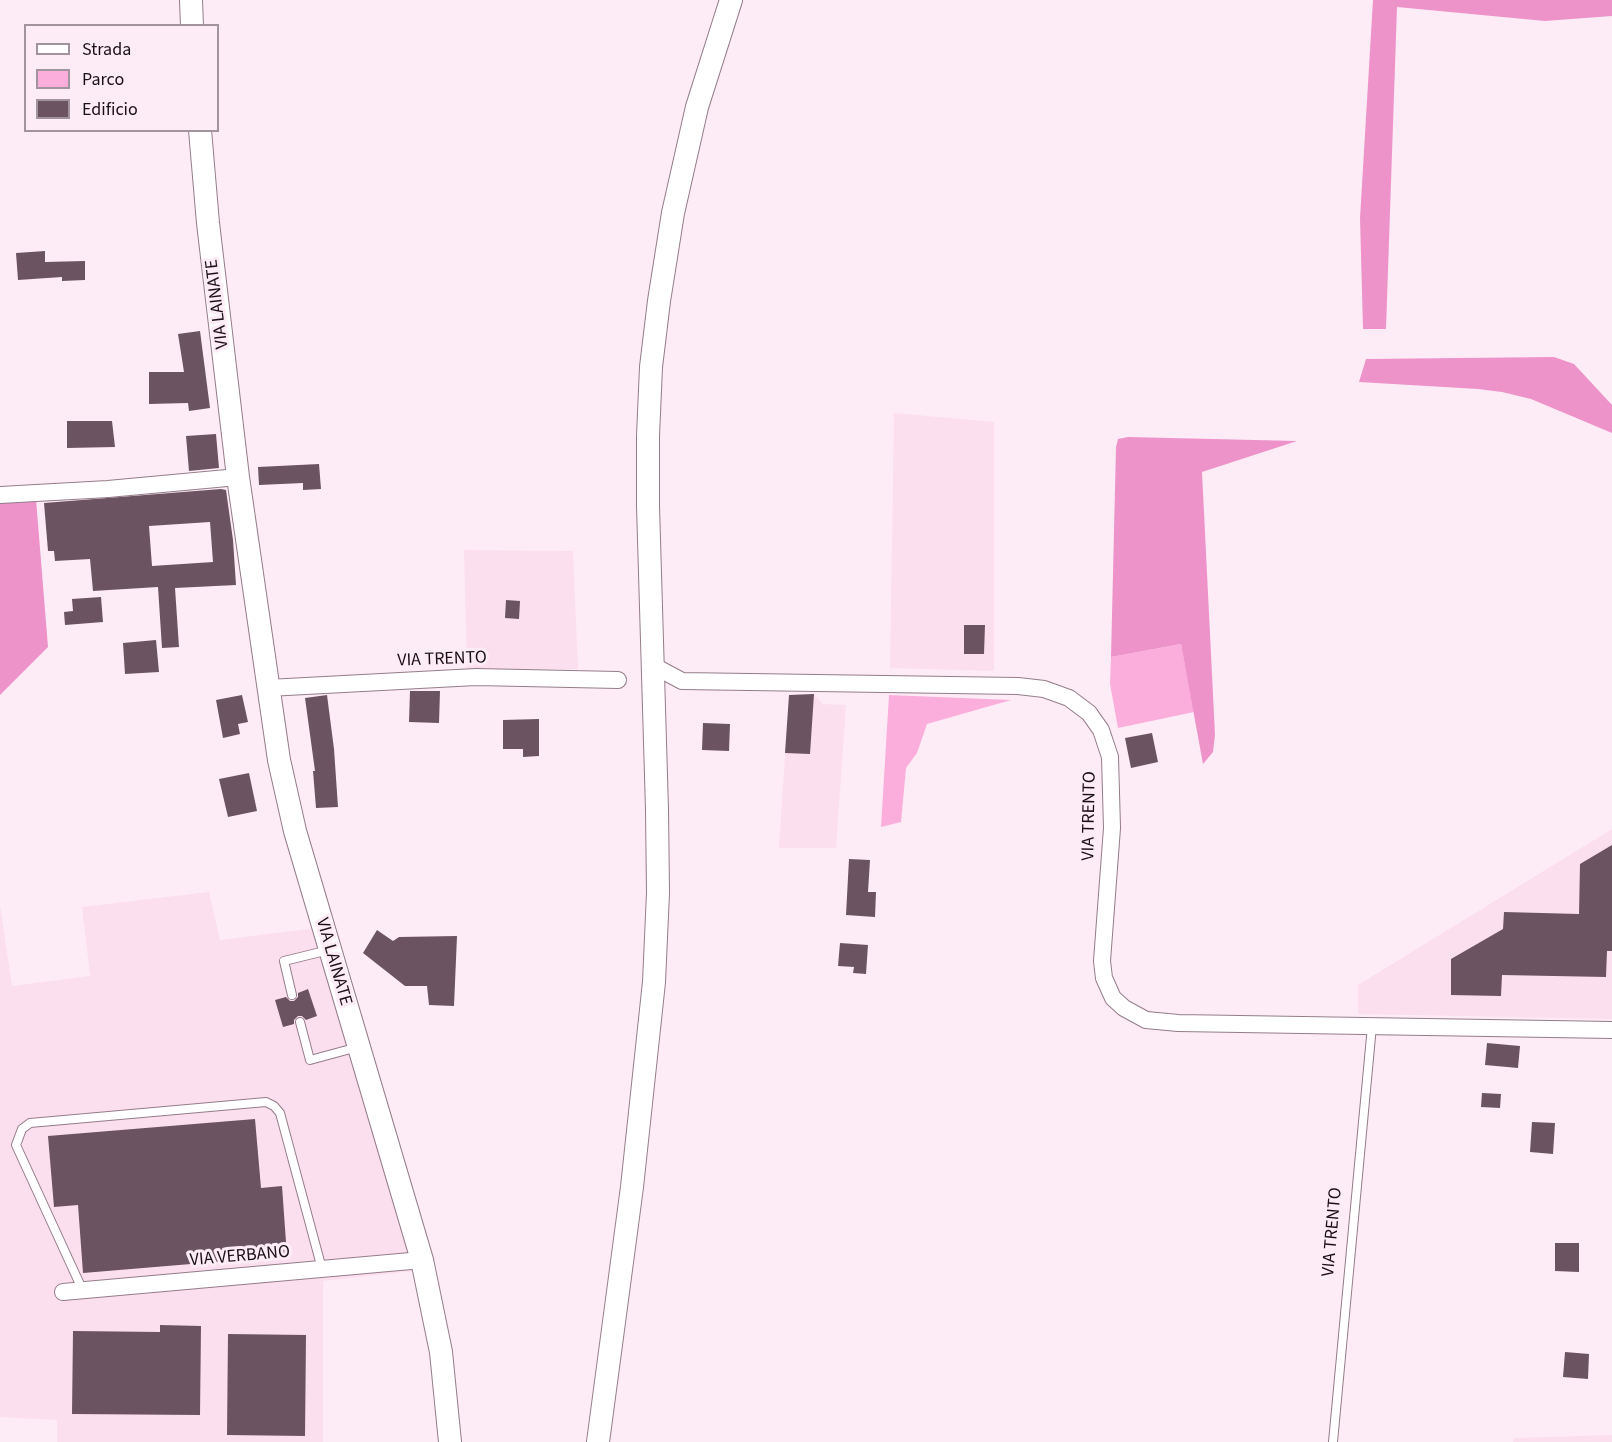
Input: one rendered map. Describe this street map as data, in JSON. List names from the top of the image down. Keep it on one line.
{"streets":{"main road":["VIA LAINATE"],"street":["VIA TRENTO","VIA VERBANO"]},"crossings":[["VIA LAINATE","VIA TRENTO"],["VIA LAINATE","VIA VERBANO"]],"legend":["Strada","Parco","Edificio"]}
